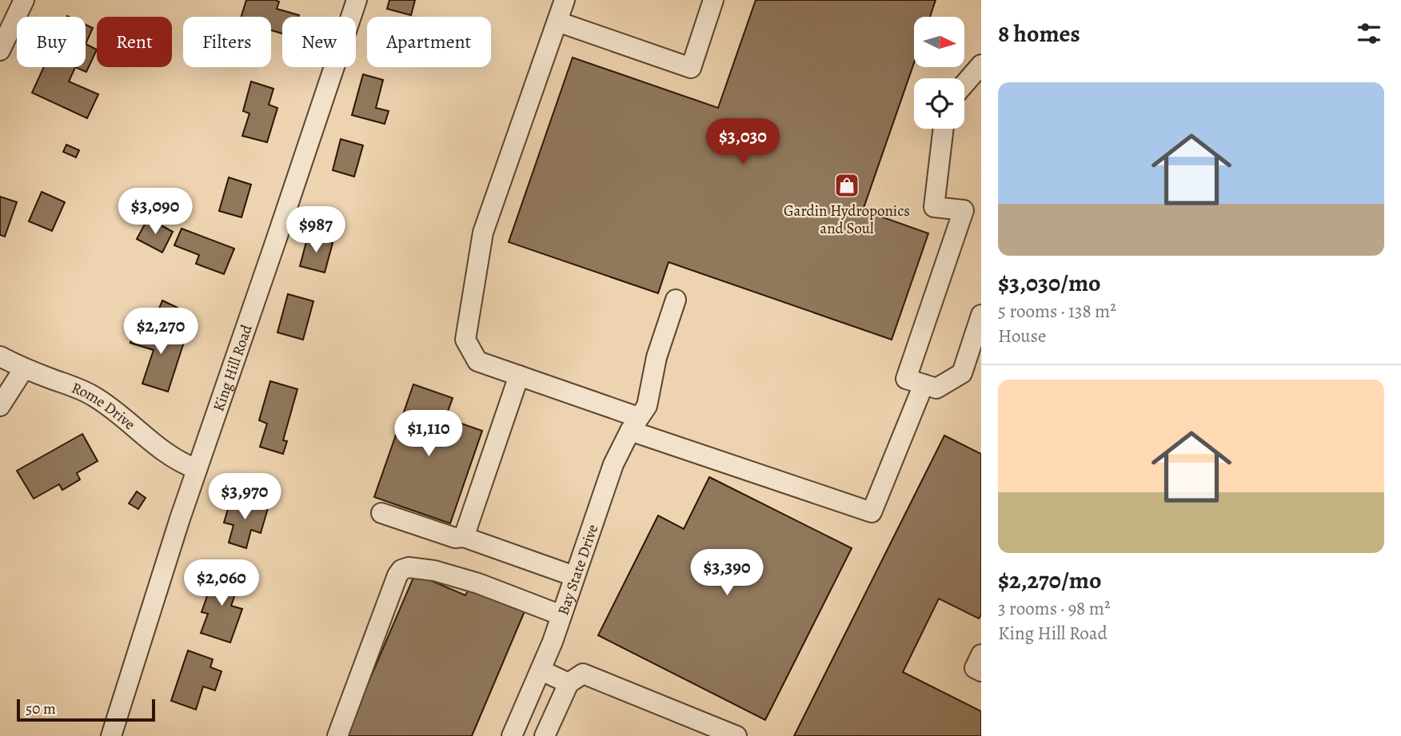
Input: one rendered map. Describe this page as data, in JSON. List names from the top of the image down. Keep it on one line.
{"streets":{"street":["King Hill Road","Rome Drive","Bay State Drive"]},"crossings":[["King Hill Road","Rome Drive"]],"places":{"shop":["Gardin Hydroponics and Soul"]},"scale_bar":"50 m","north":"right","page":{"heading":"8 homes","chip":["Buy","Rent","Filters","New","Apartment"],"list":[{"name":"$3,030/mo","note":"5 rooms · 138 m² · House"},{"name":"$2,270/mo","note":"3 rooms · 98 m² · King Hill Road"}],"price":["$3,030","$3,090","$987","$2,270","$1,110","$3,970","$3,390","$2,060"],"scale":"50 m"}}
